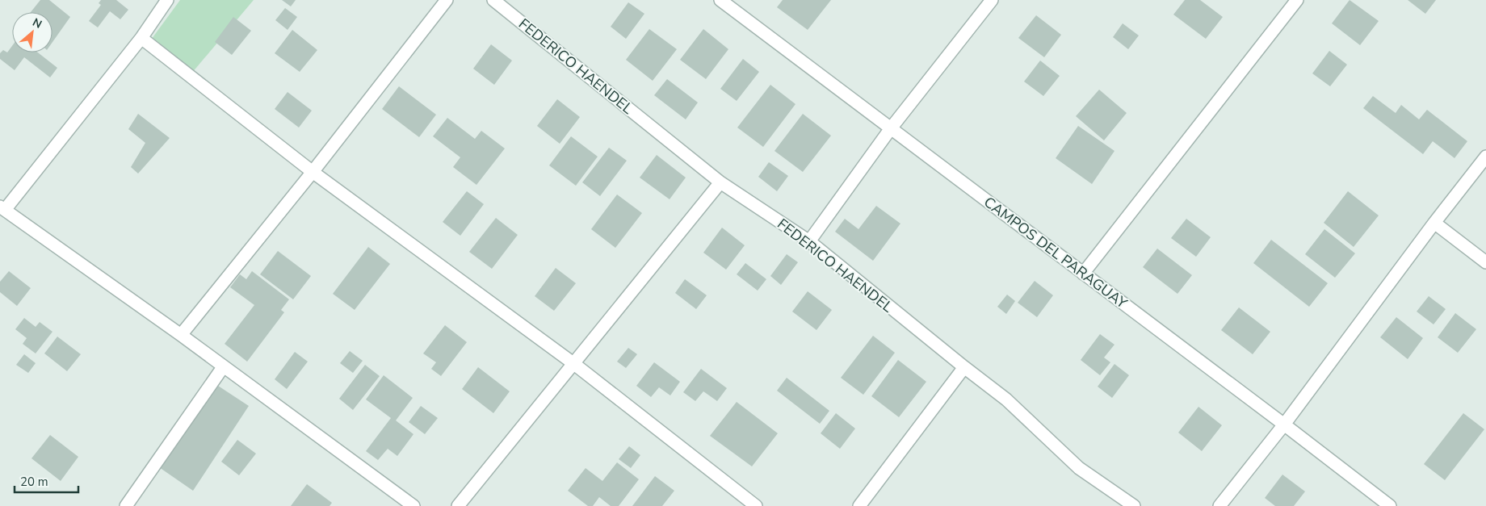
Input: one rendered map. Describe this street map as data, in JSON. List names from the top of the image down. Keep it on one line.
{"streets":{"street":["FEDERICO HAENDEL","CAMPOS DEL PARAGUAY"]},"scale_bar":"20 m","north":"top right"}
